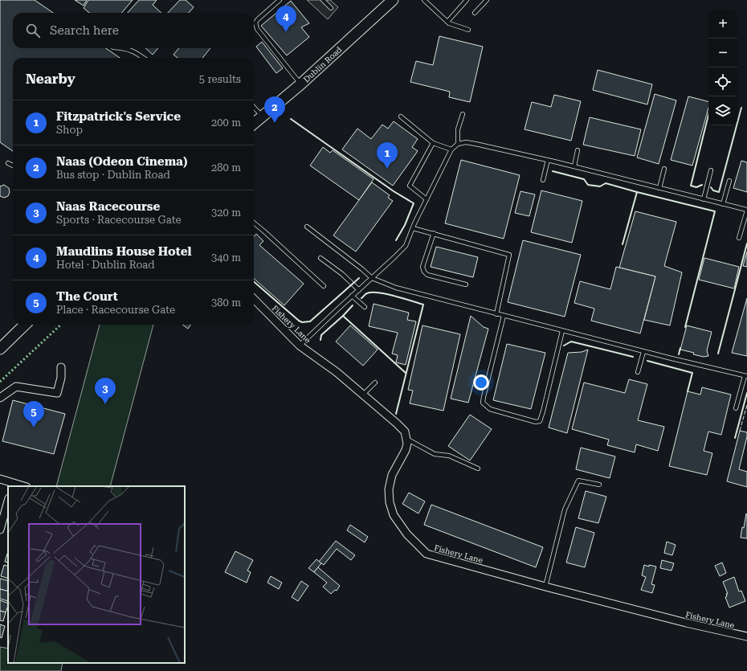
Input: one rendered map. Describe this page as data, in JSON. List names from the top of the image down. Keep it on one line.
{"streets":{"main road":["Dublin Road"],"street":["Fishery Lane"]},"page":{"pins":["4","2","1","3","5"],"map_buttons":["+","−"],"search":"Search here","heading":["Nearby","5 results"],"list":[{"mark":"1","name":"Fitzpatrick's Service","note":"Shop","value":"200 m"},{"mark":"2","name":"Naas (Odeon Cinema)","note":"Bus stop · Dublin Road","value":"280 m"},{"mark":"3","name":"Naas Racecourse","note":"Sports · Racecourse Gate","value":"320 m"},{"mark":"4","name":"Maudlins House Hotel","note":"Hotel · Dublin Road","value":"340 m"},{"mark":"5","name":"The Court","note":"Place · Racecourse Gate","value":"380 m"}]}}
